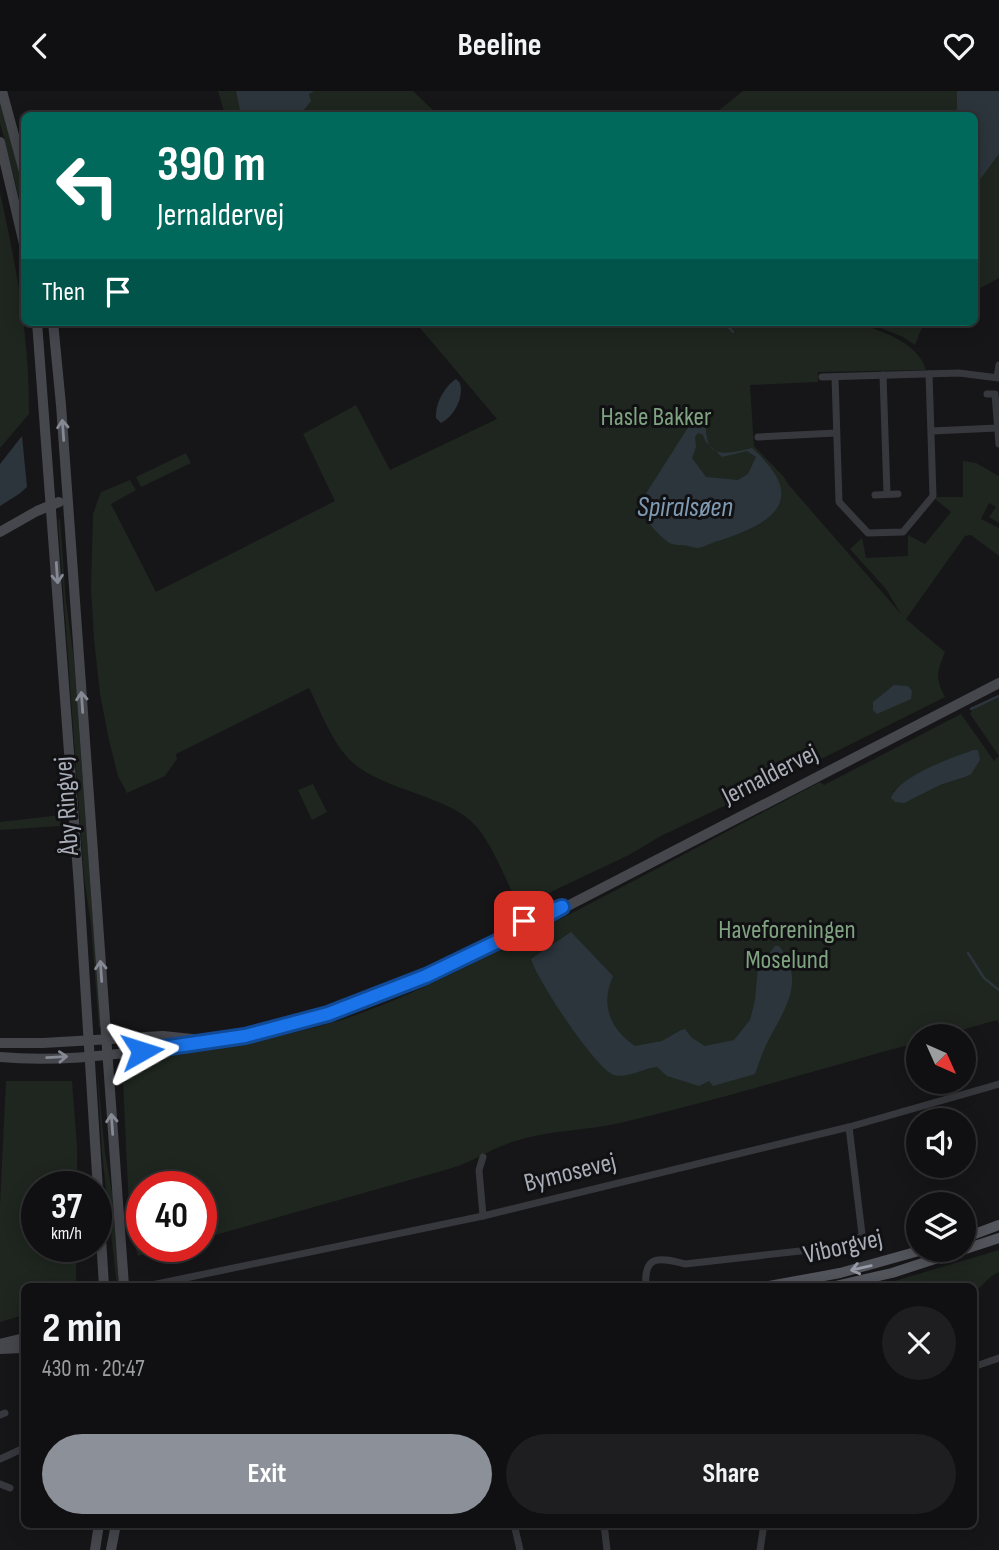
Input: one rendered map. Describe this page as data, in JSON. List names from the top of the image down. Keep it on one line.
{"streets":{"main road":["Jernaldervej","Åby Ringvej","Viborgvej"],"street":["Bymosevej"]},"crossings":[["Jernaldervej","Åby Ringvej"]],"water":["Spiralsøen"],"parks":["Hasle Bakker","Haveforeningen Moselund"],"north":"bottom right","page":{"header":"Beeline","turn":["390 m","Jernaldervej"],"then":"Then","speed":"37 km/h","limit":"40","heading":["2 min","430 m · 20:47"],"buttons":["Exit","Share"]}}
